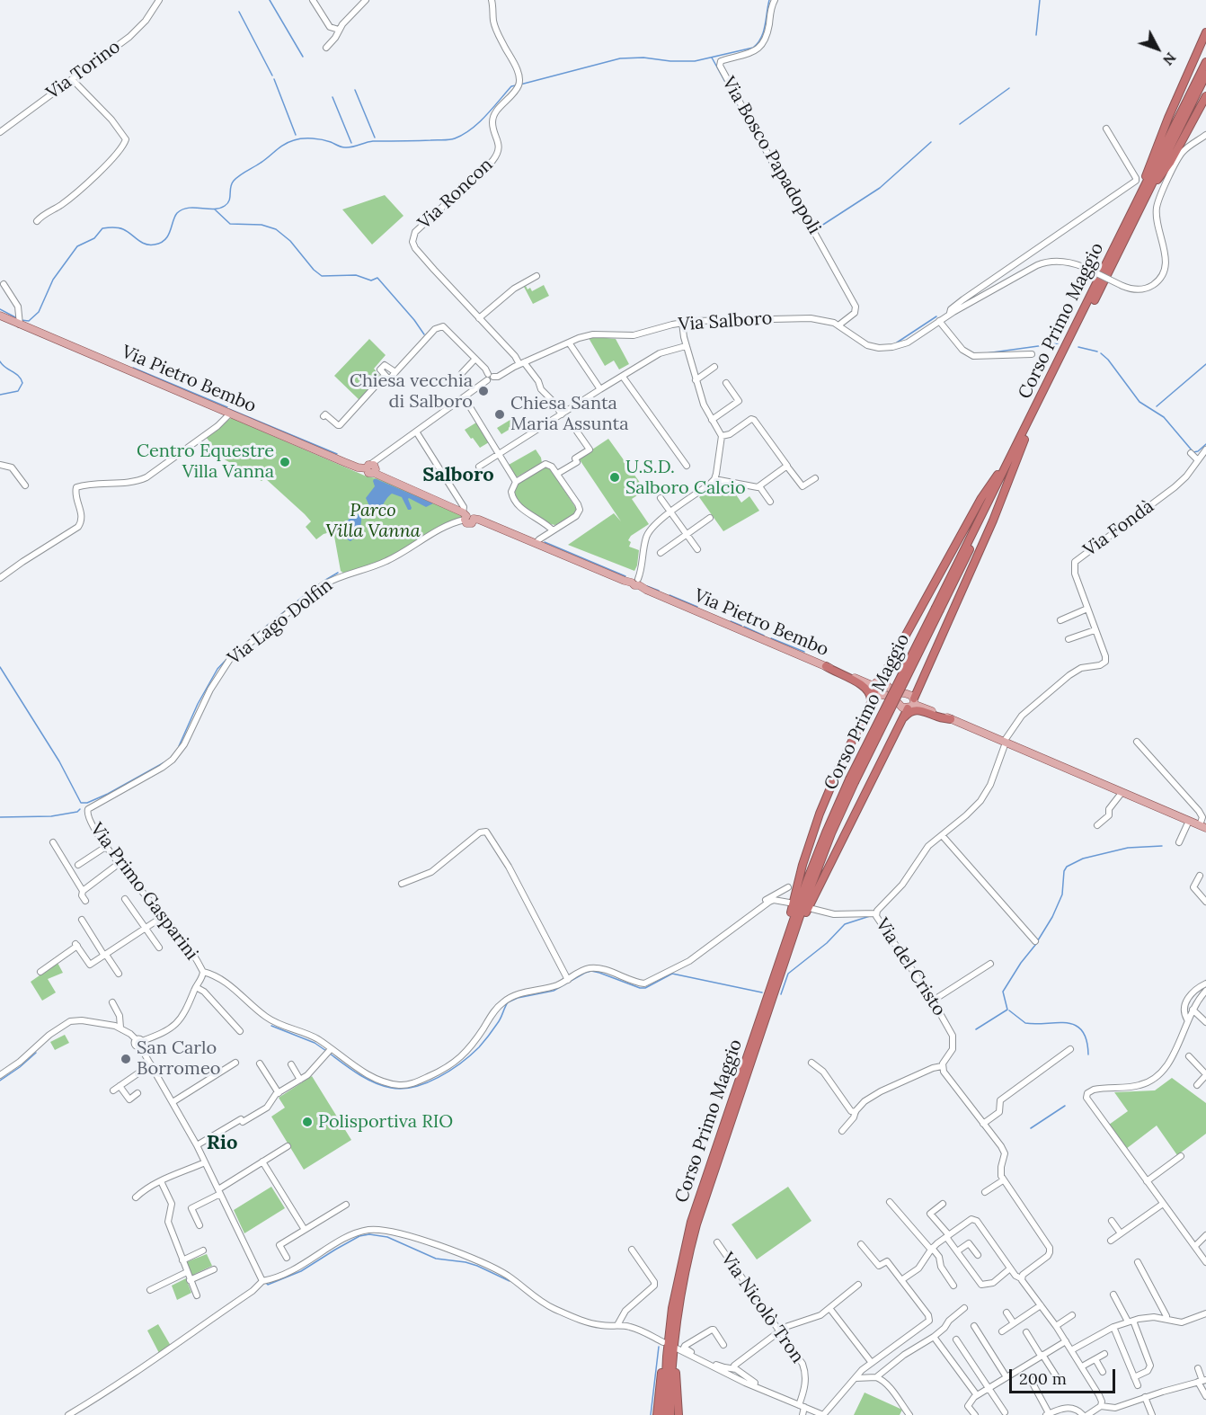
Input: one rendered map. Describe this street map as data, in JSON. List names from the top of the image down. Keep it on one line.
{"streets":{"highway":["Corso Primo Maggio"],"main road":["Via Pietro Bembo"],"street":["Via Torino","Via Bosco Papadopoli","Via Roncon","Via Salboro","Via Fondà","Via Lago Dolfin","Via Primo Gasparini","Via del Cristo","Via Nicolò Tron"]},"crossings":[["Via Bosco Papadopoli","Via Salboro"],["Via Roncon","Via Salboro"],["Via Salboro","Via Pietro Bembo"],["Via Pietro Bembo","Via Fondà"],["Via Pietro Bembo","Via Lago Dolfin"],["Via Pietro Bembo","Via del Cristo"],["Via Fondà","Via del Cristo"],["Via Lago Dolfin","Via Primo Gasparini"]],"districts":["Salboro","Rio"],"parks":["Parco Villa Vanna"],"places":["Chiesa vecchia di Salboro","Chiesa Santa Maria Assunta","Centro Equestre Villa Vanna","U.S.D. Salboro Calcio","San Carlo Borromeo","Polisportiva RIO"],"scale_bar":"200 m","north":"bottom right"}
